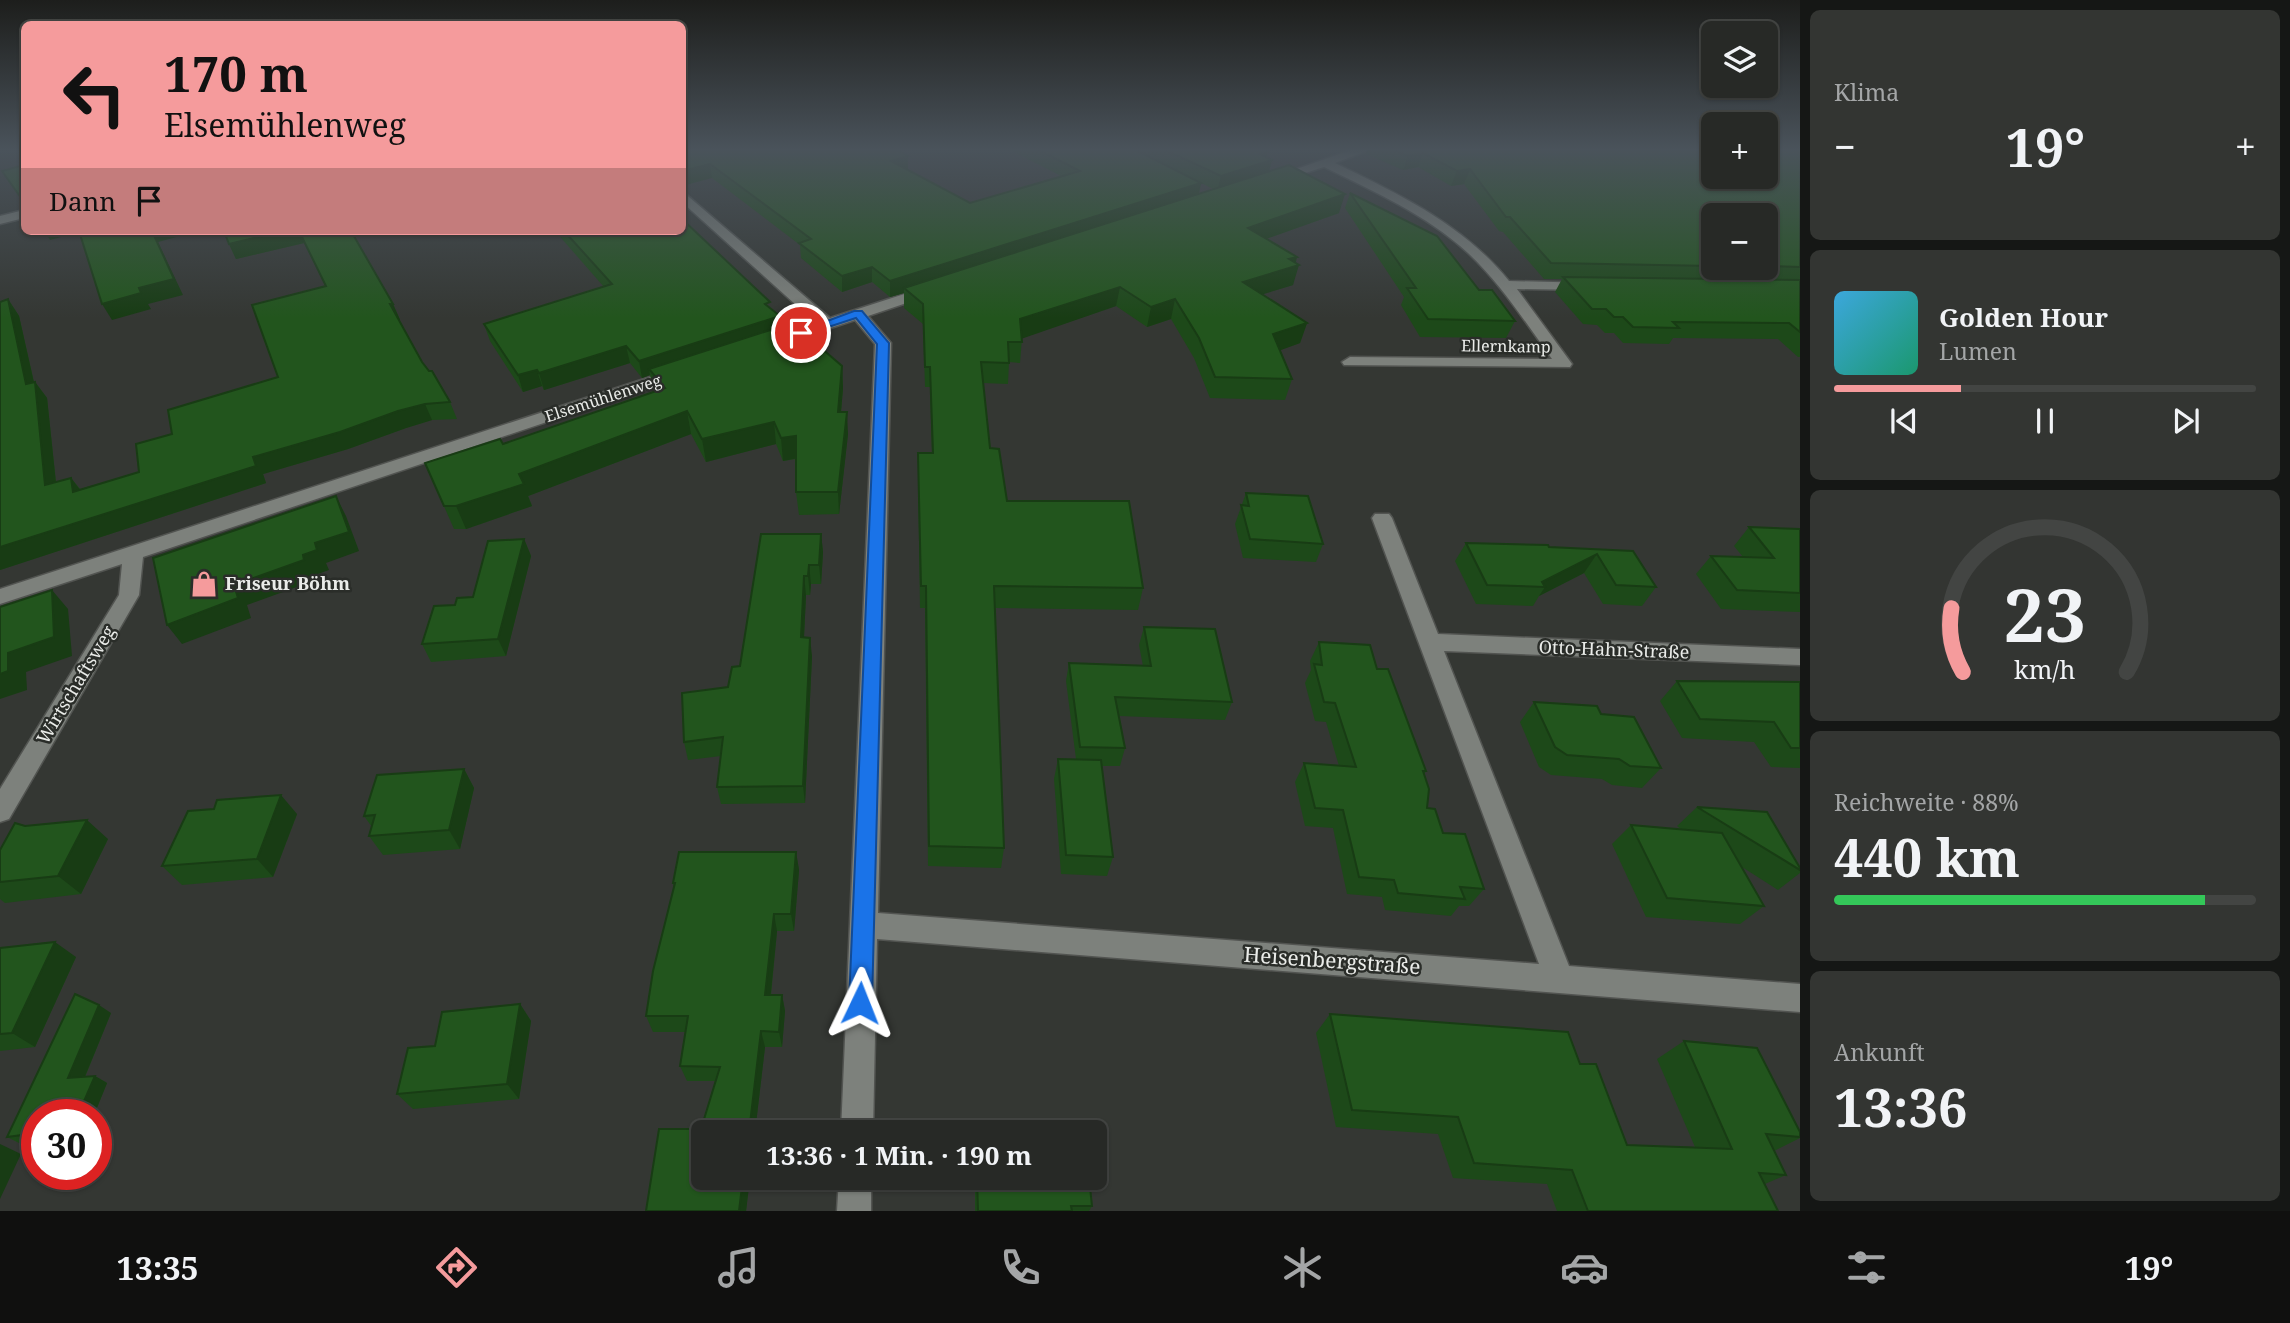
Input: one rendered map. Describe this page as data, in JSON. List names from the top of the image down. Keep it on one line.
{"streets":{"street":["Ellernkamp","Elsemühlenweg","Otto-Hahn-Straße","Wirtschaftsweg","Heisenbergstraße"]},"crossings":[["Elsemühlenweg","Wirtschaftsweg"]],"places":{"shop":["Friseur Böhm"]},"page":{"tile":["Klima",["Reichweite · 88%","440 km"],["Ankunft","13:36"]],"map_buttons":["+","−"],"turn":["170 m","Elsemühlenweg"],"heat":["−","19°","+"],"then":"Dann","song":["Golden Hour","Lumen"],"limit":"30","trip":"13:36 · 1 Min. · 190 m","tabs":["13:35","19°"],"gauge":["23","km/h"]}}
